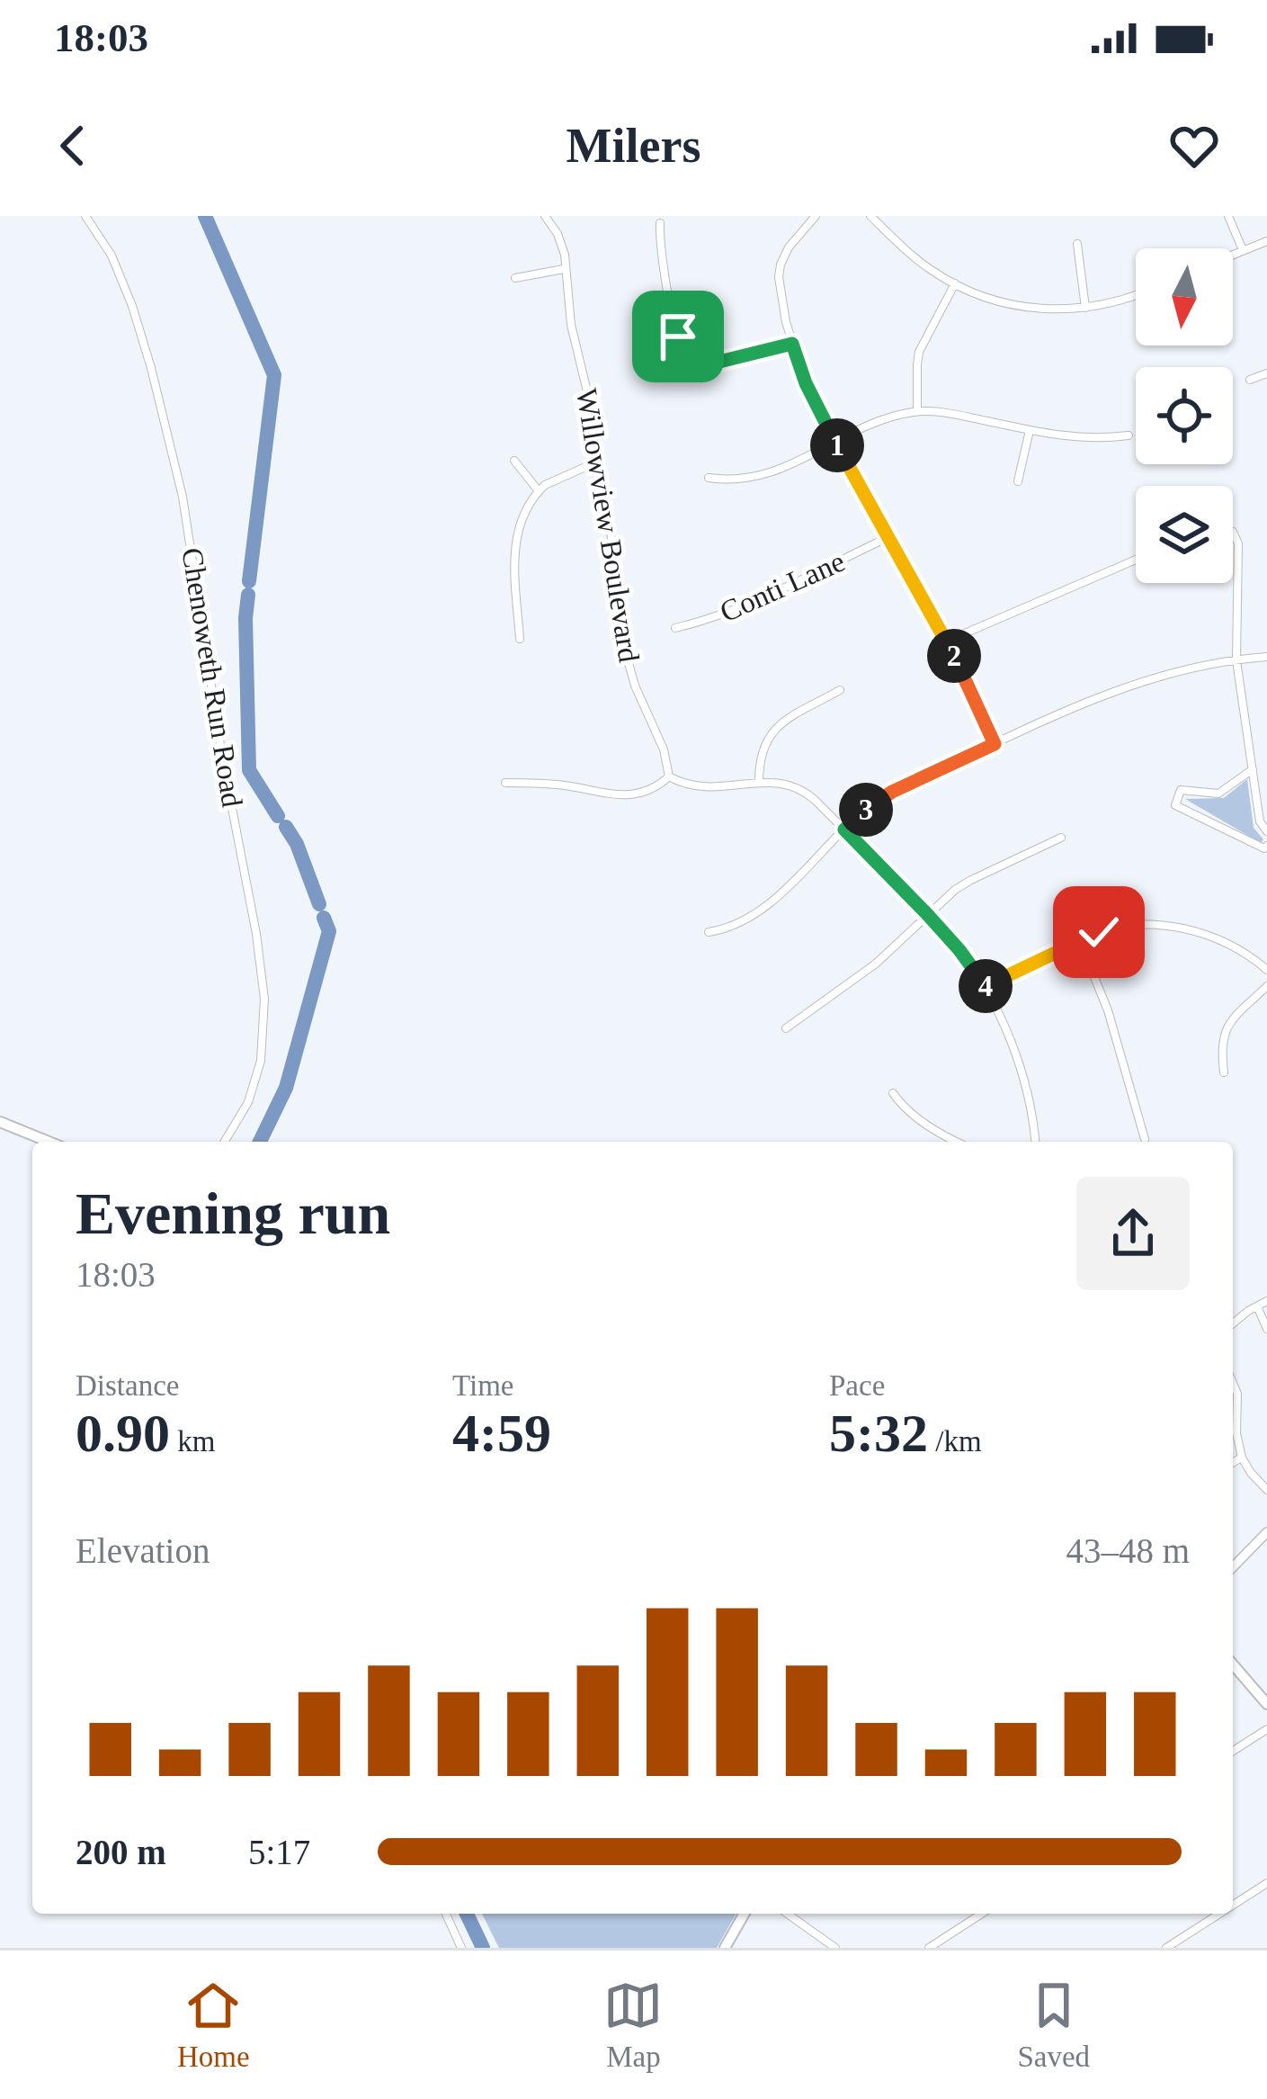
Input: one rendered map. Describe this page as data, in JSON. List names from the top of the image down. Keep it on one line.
{"streets":{"street":["Willowview Boulevard","Conti Lane","Chenoweth Run Road"]},"north":"bottom","page":{"status":"18:03","header":"Milers","pins":["1","2","3","4"],"heading":["Evening run","18:03"],"stats":[["Distance","0.90 km"],["Time","4:59"],["Pace","5:32 /km"]],"chart":["Elevation","43–48 m"],"list":[{"name":"200 m","note":"5:17"}],"tabs":["Home","Map","Saved"]}}
